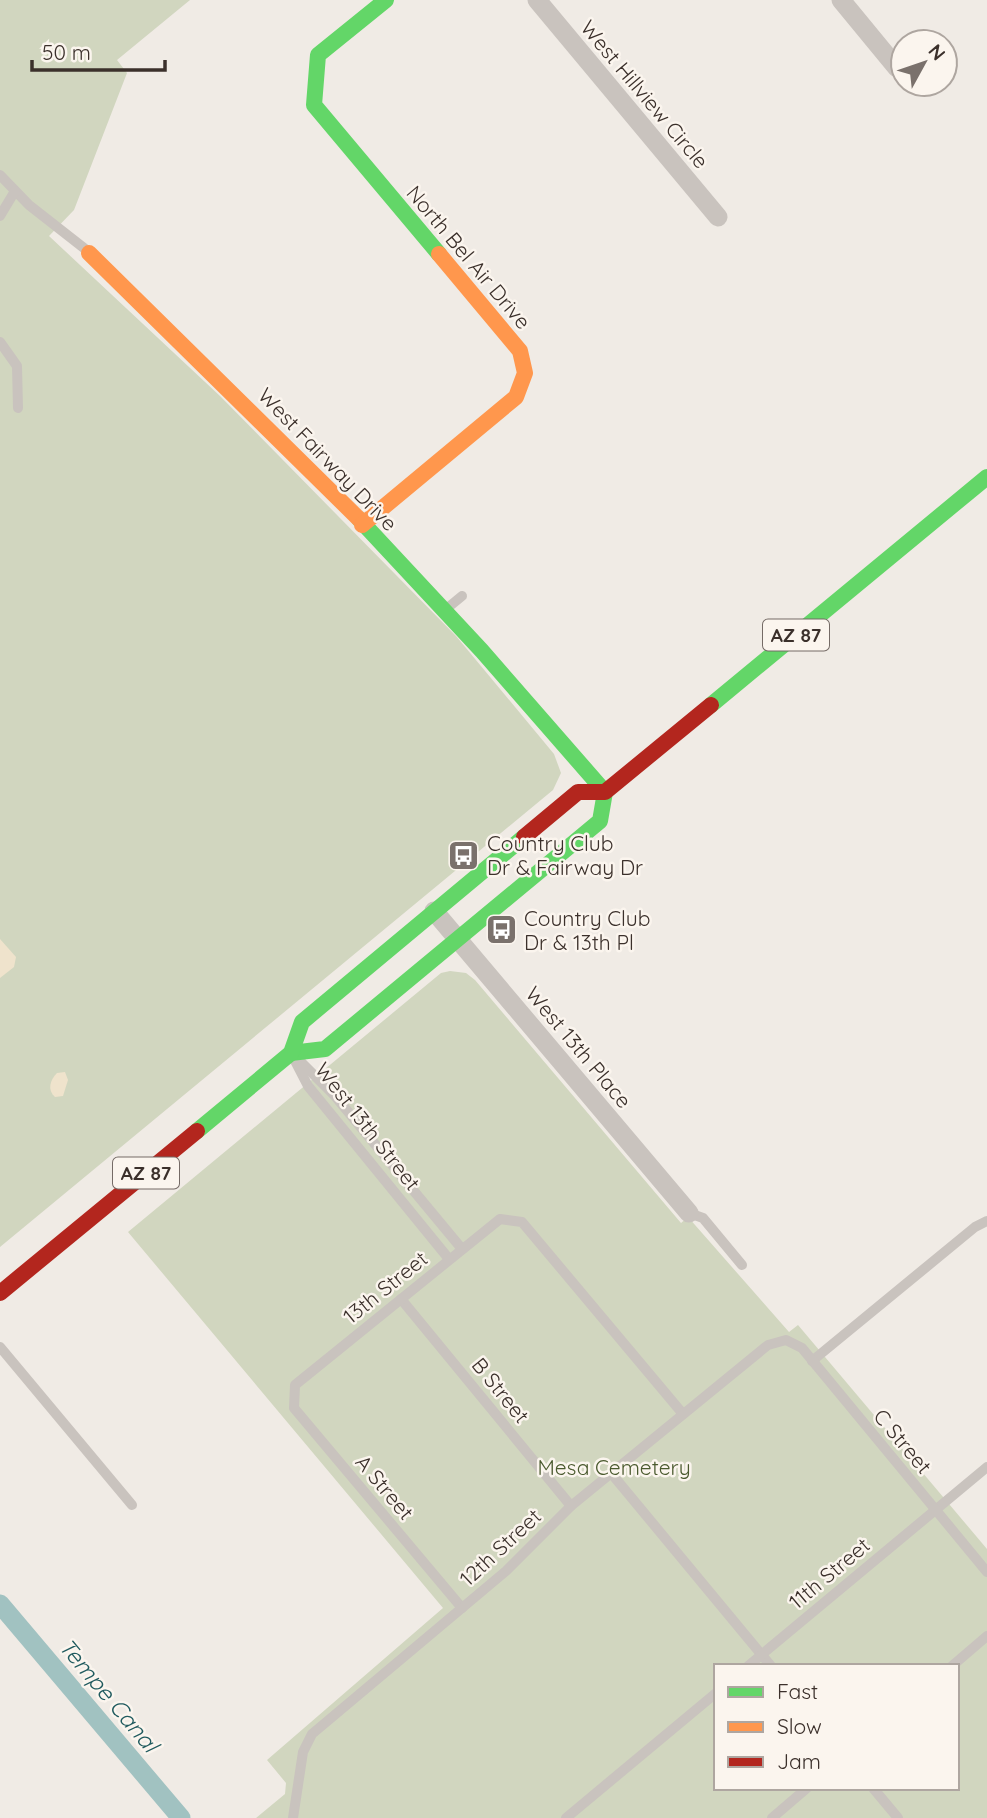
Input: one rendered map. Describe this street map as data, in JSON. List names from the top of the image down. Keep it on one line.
{"streets":{"main road":["North Bel Air Drive","West Fairway Drive","AZ 87"],"street":["West Hillview Circle","West 13th Place"],"lane":["West 13th Street","13th Street","B Street","C Street","A Street","12th Street","11th Street"]},"crossings":[["North Bel Air Drive","West Fairway Drive"],["West Fairway Drive","AZ 87"],["AZ 87","West 13th Street"],["West 13th Street","13th Street"],["13th Street","B Street"],["13th Street","A Street"],["13th Street","12th Street"],["B Street","12th Street"],["C Street","12th Street"],["C Street","11th Street"],["A Street","12th Street"]],"water":["Tempe Canal"],"parks":["Mesa Cemetery"],"places":{"bus stop":["Country Club Dr & Fairway Dr","Country Club Dr & 13th Pl"]},"legend":["Fast","Slow","Jam"],"scale_bar":"50 m","north":"top right"}
